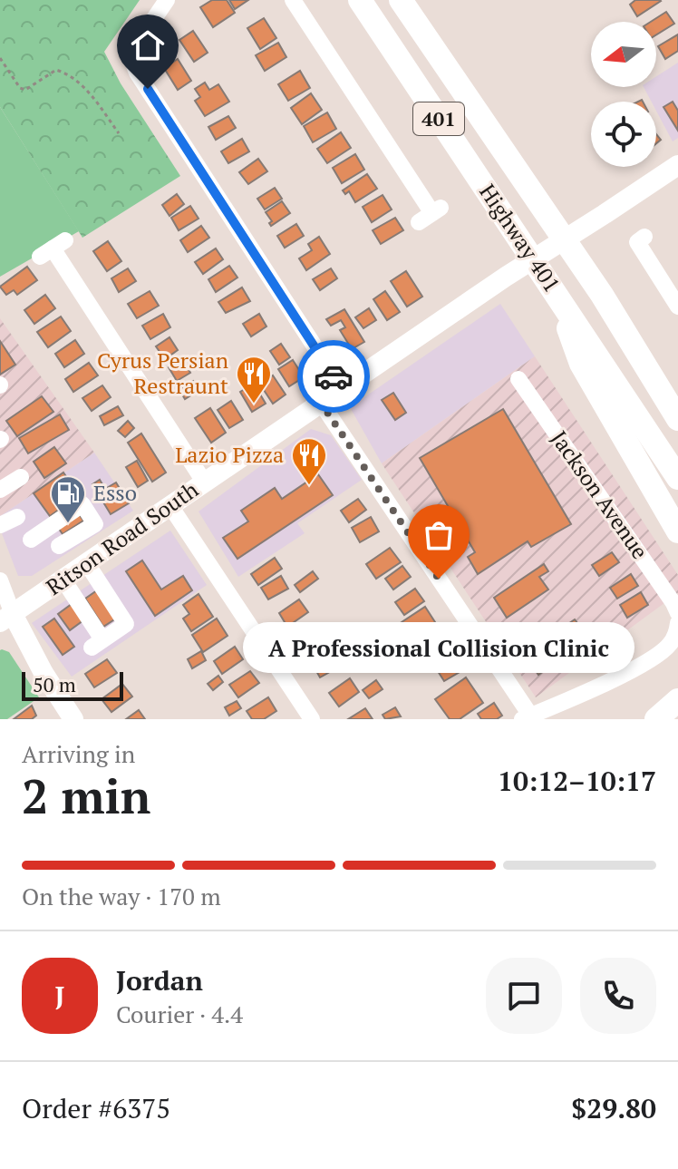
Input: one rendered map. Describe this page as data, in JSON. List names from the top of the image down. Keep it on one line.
{"streets":{"highway":["401","Highway 401"],"main road":["Ritson Road South"],"street":["Jackson Avenue"]},"places":{"restaurant":["Cyrus Persian Restraunt","Lazio Pizza"],"fuel station":["Esso"],"other":["A Professional Collision Clinic"]},"scale_bar":"50 m","north":"left","page":{"bubble":"A Professional Collision Clinic","scale":"50 m","heading":["2 min","Arriving in","10:12–10:17"],"panel":["Jordan","Courier · 4.4","Order #6375","$29.80"],"bar":"On the way · 170 m","round":"J"}}
